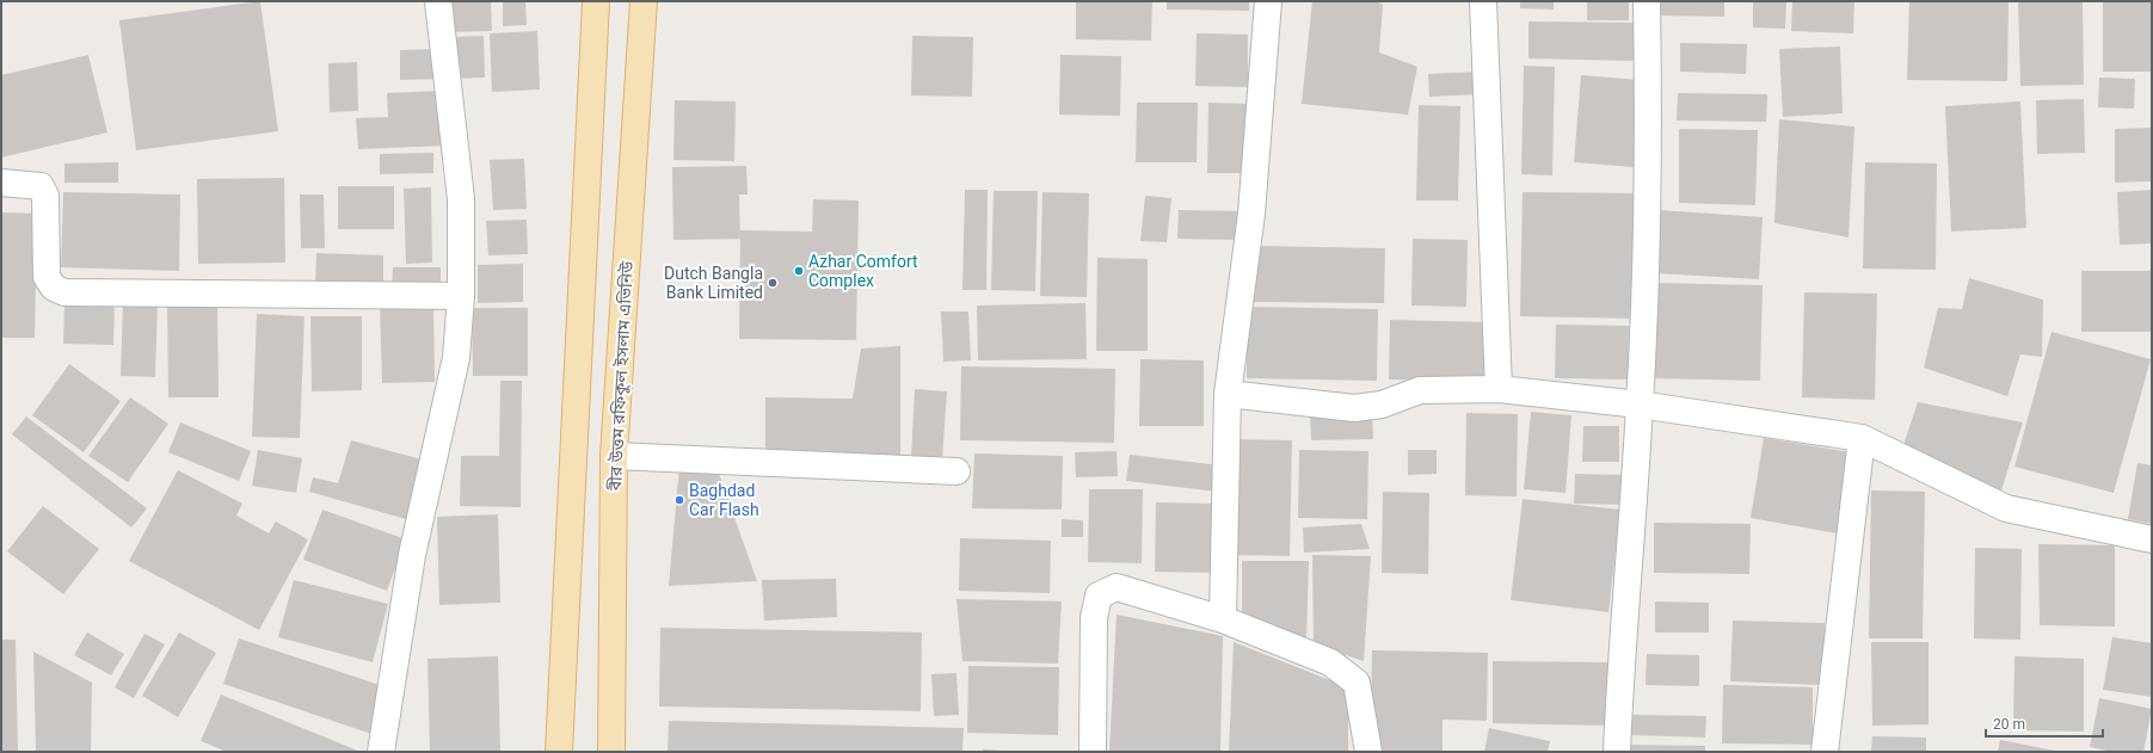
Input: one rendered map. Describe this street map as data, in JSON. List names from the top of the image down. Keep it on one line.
{"streets":{"main road":["বীর উত্তম রফিকুল ইসলাম এভিনিউ"]},"places":["Azhar Comfort Complex","Dutch Bangla Bank Limited","Baghdad Car Flash"],"scale_bar":"20 m"}
